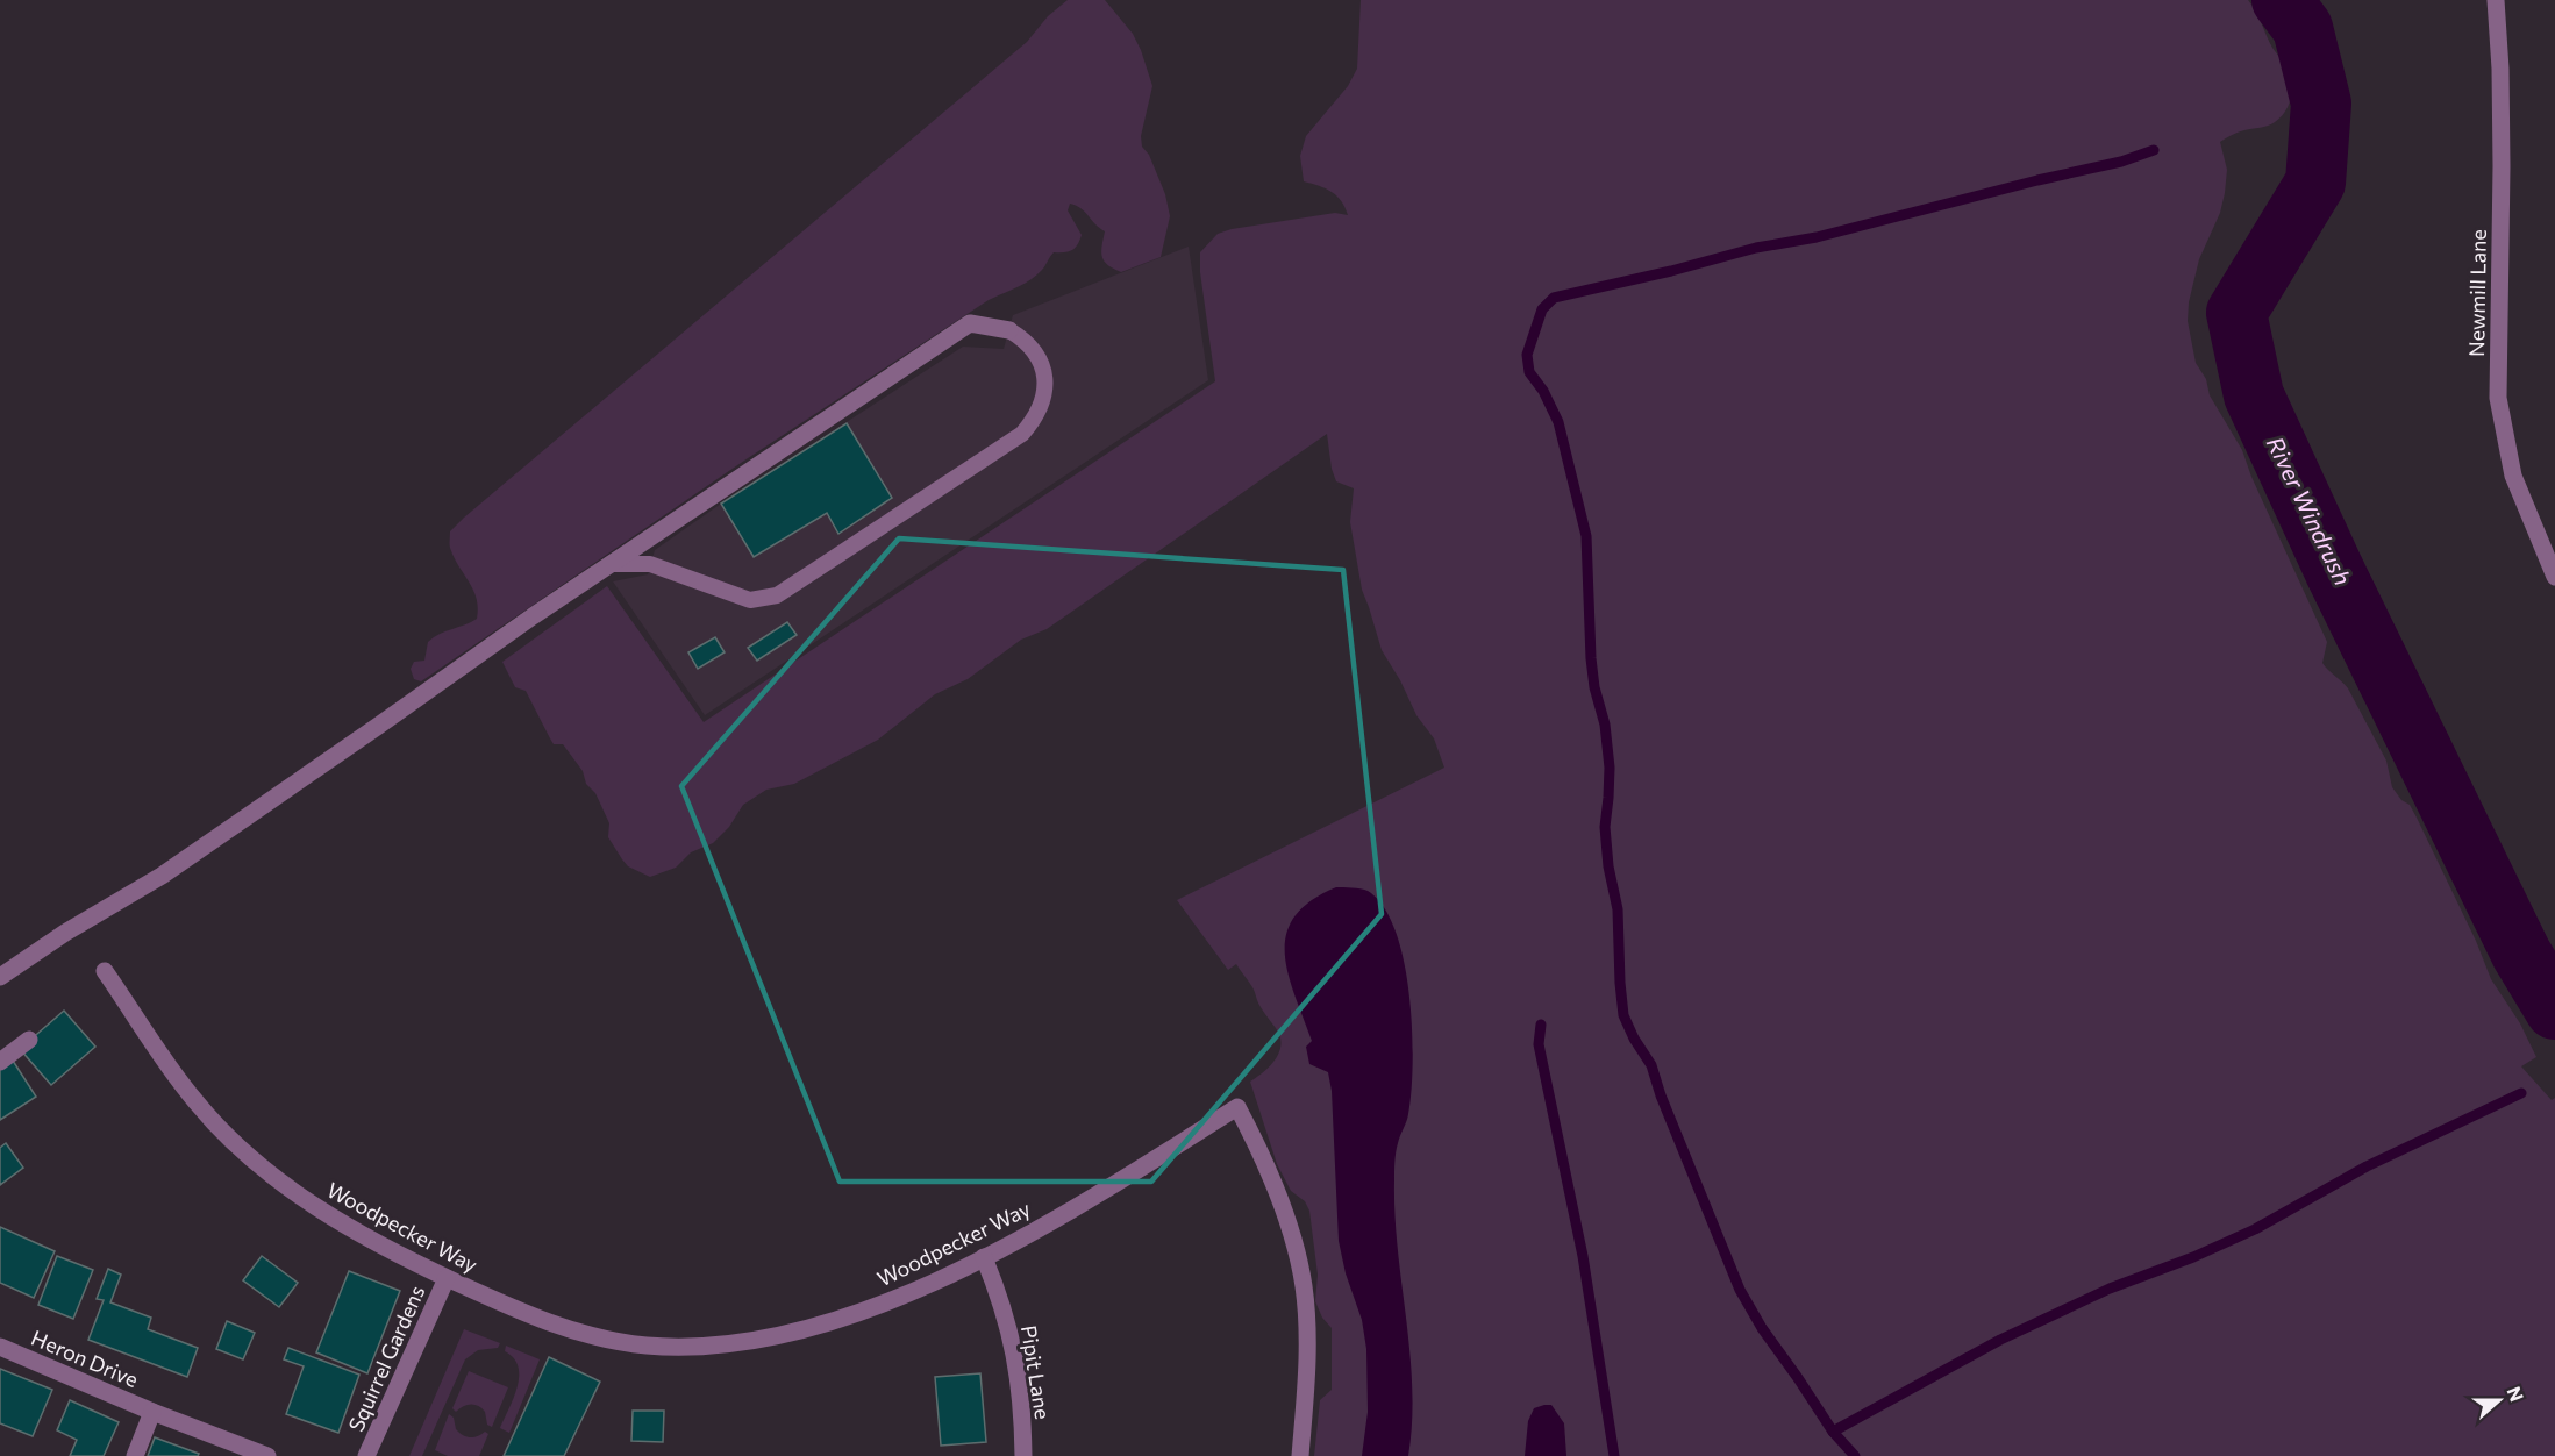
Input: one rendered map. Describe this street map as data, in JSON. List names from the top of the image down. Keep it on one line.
{"streets":{"street":["Newmill Lane","Woodpecker Way","Heron Drive","Squirrel Gardens","Pipit Lane"]},"crossings":[["Woodpecker Way","Squirrel Gardens"],["Woodpecker Way","Pipit Lane"]],"water":["River Windrush"],"north":"right"}
